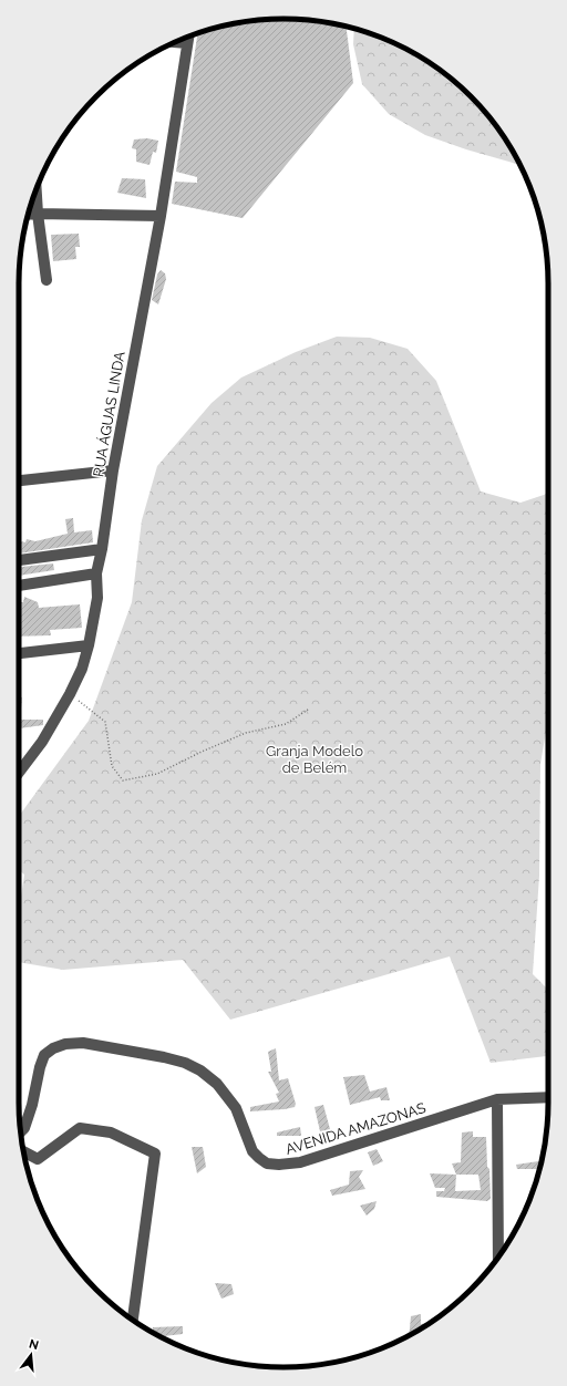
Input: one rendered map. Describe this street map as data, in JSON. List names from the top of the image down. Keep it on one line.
{"streets":{"street":["RUA ÁGUAS LINDA","AVENIDA AMAZONAS"]},"parks":["Granja Modelo de Belém"],"north":"top"}
